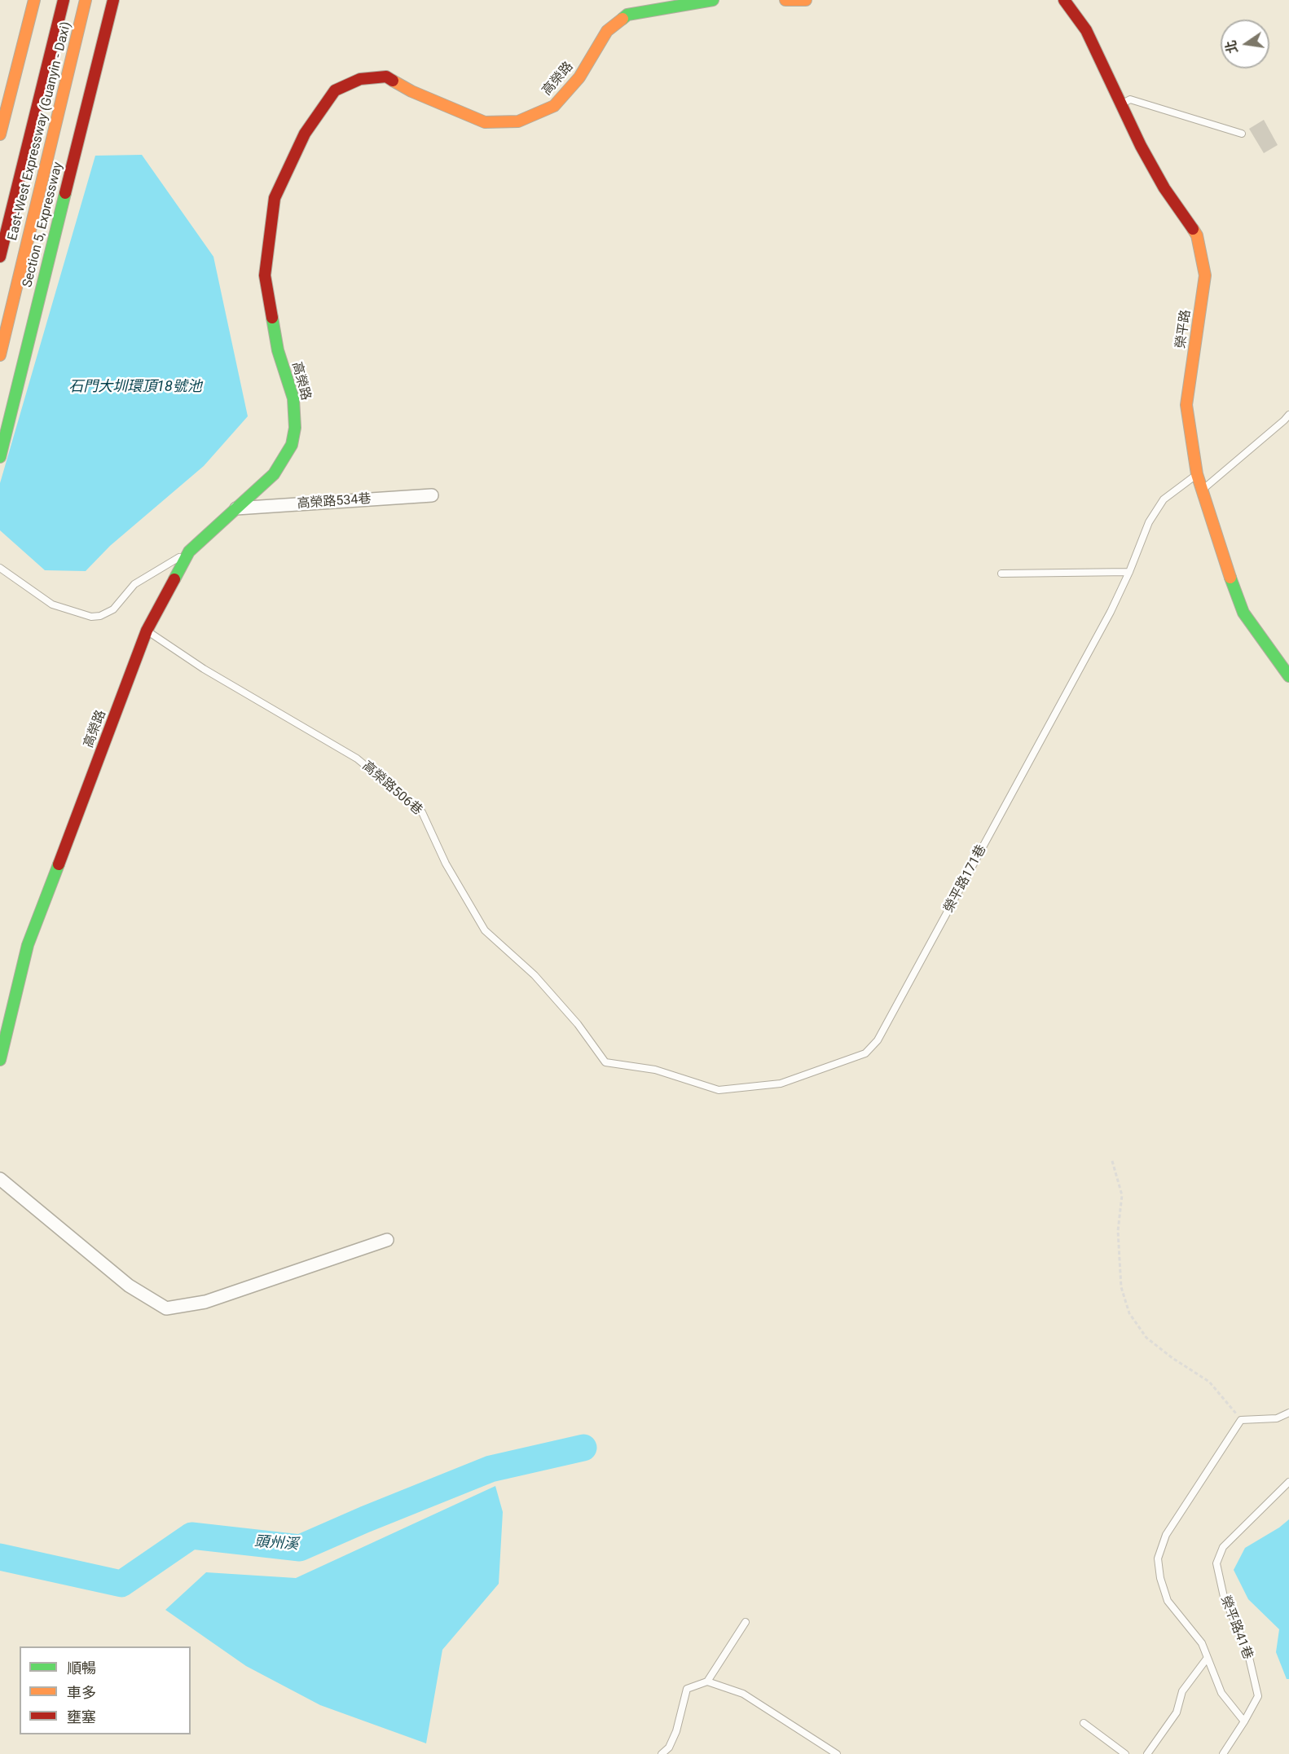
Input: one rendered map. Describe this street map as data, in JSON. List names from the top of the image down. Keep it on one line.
{"streets":{"main road":["高榮路","East-West Expressway (Guanyin - Daxi)","Section 5, Expressway","榮平路"],"street":["高榮路534巷"],"lane":["高榮路506巷","榮平路171巷","榮平路41巷"]},"crossings":[["高榮路","高榮路534巷"],["高榮路","高榮路506巷"],["榮平路","榮平路171巷"],["高榮路506巷","榮平路171巷"]],"water":["石門大圳環頂18號池","頭州溪"],"legend":["順暢","車多","壅塞"],"north":"left"}
